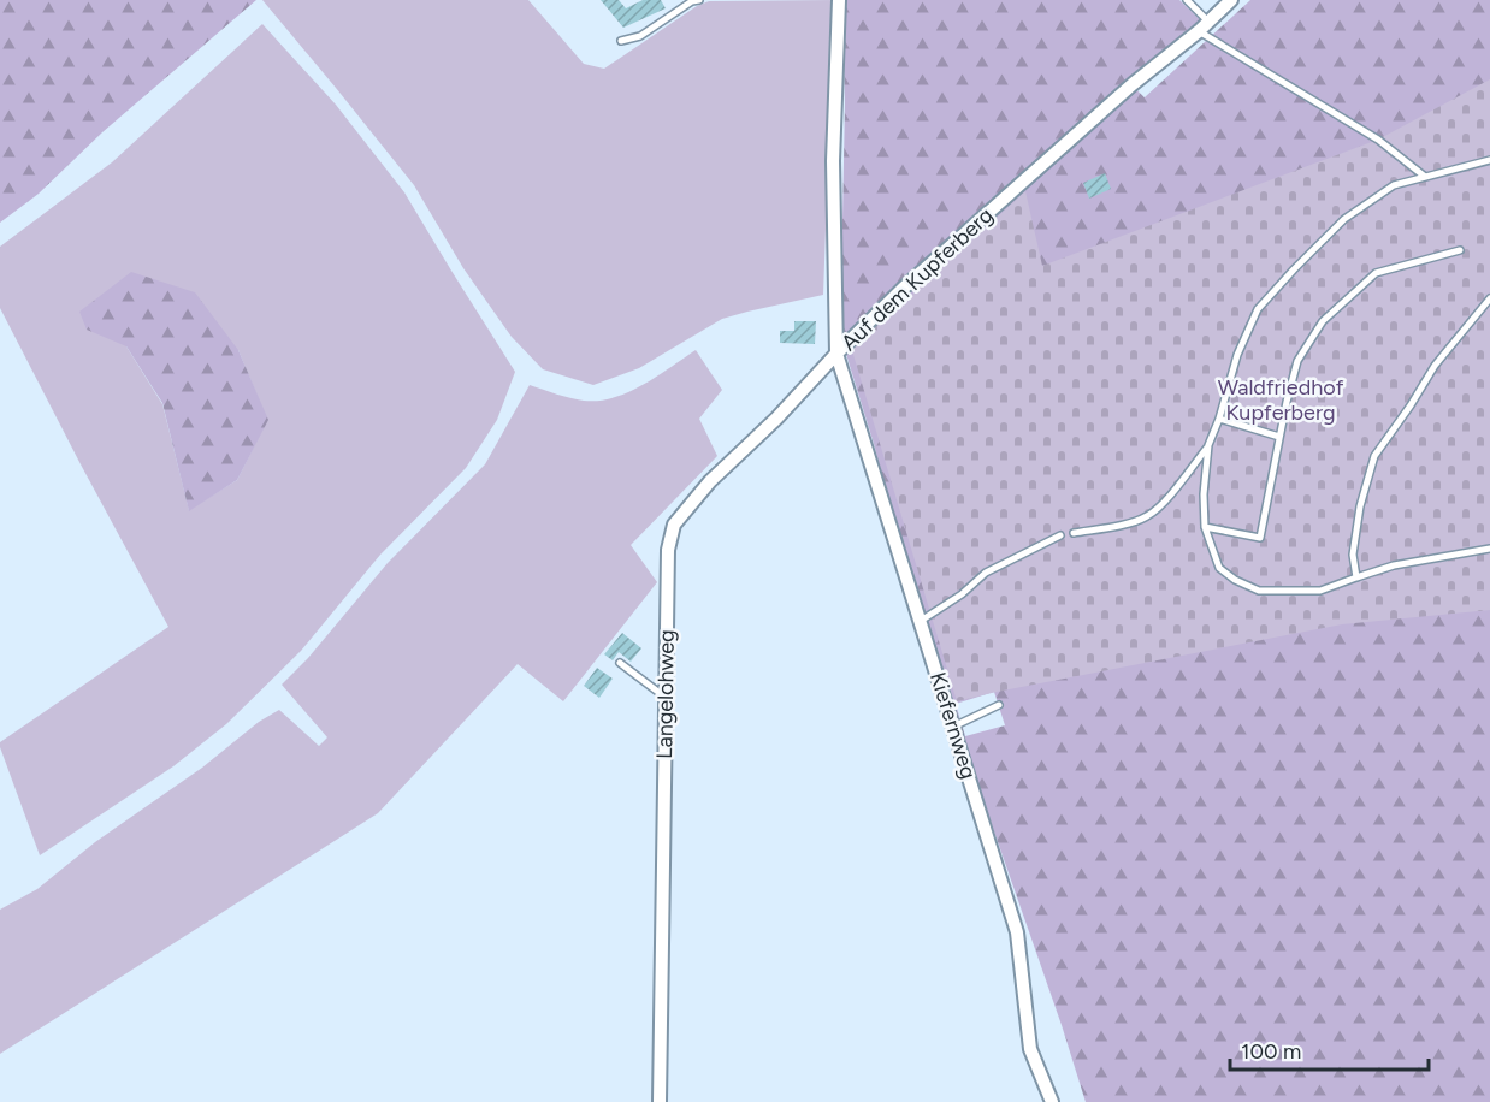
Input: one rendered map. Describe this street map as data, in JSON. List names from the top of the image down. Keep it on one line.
{"streets":{"street":["Auf dem Kupferberg","Langelohweg","Kiefernweg"]},"crossings":[["Auf dem Kupferberg","Langelohweg"],["Auf dem Kupferberg","Kiefernweg"],["Langelohweg","Kiefernweg"]],"parks":["Waldfriedhof Kupferberg"],"scale_bar":"100 m"}
